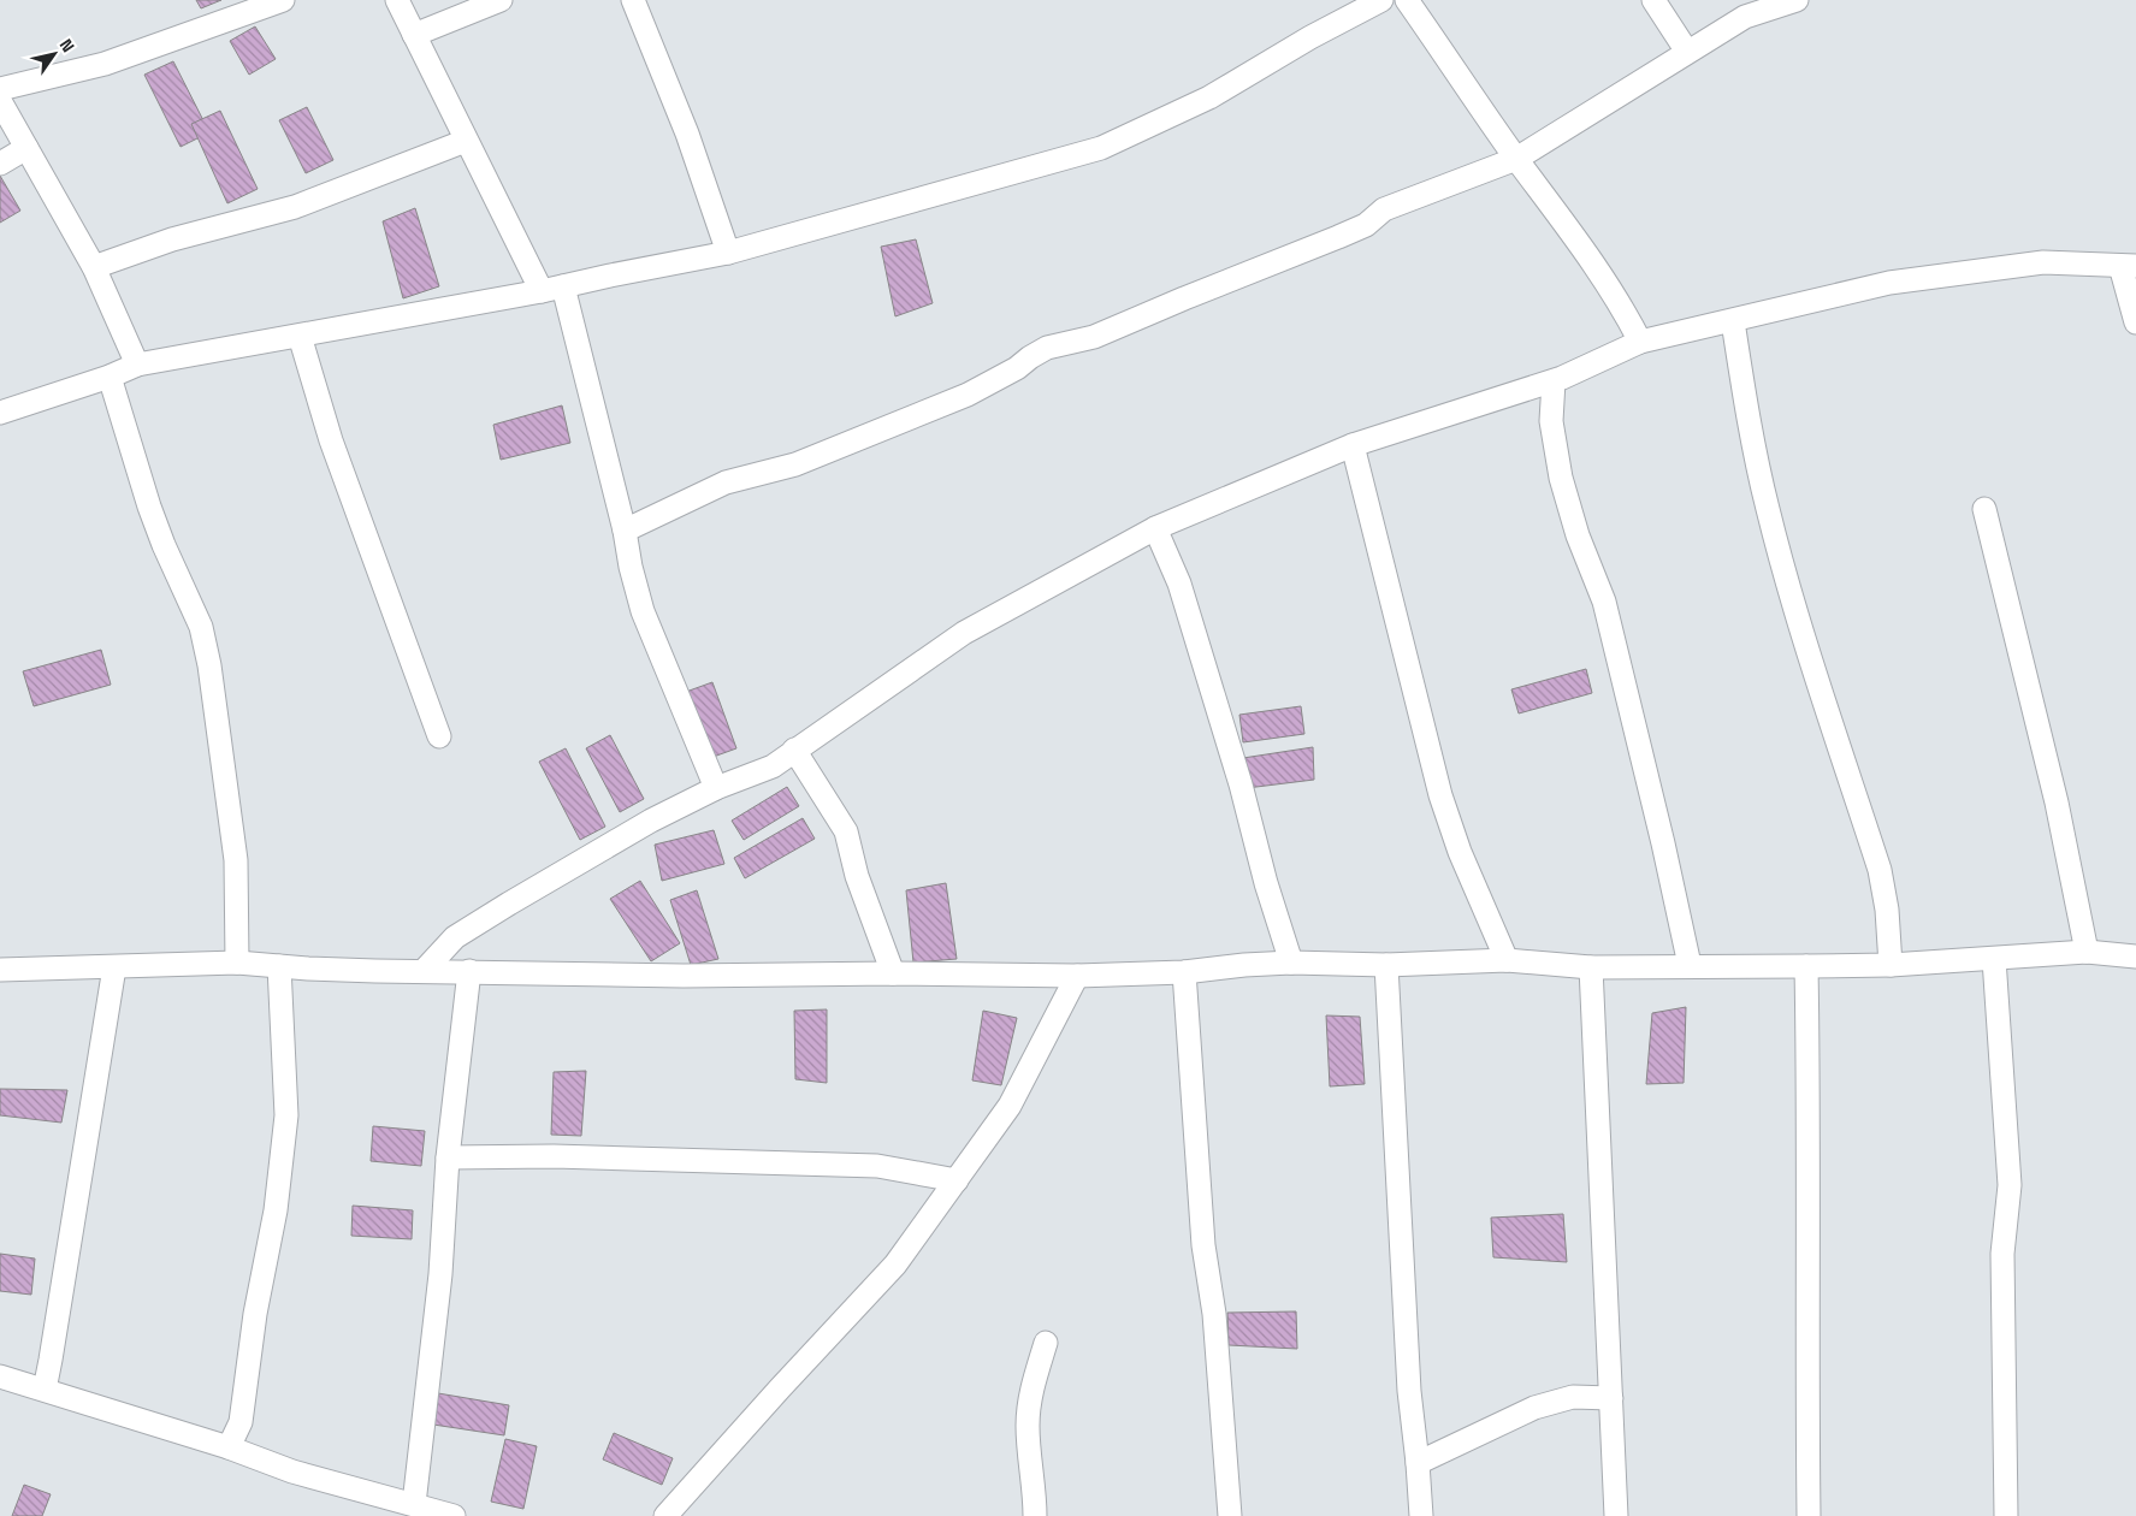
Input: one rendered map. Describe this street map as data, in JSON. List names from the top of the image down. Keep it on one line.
{"north":"top right"}
